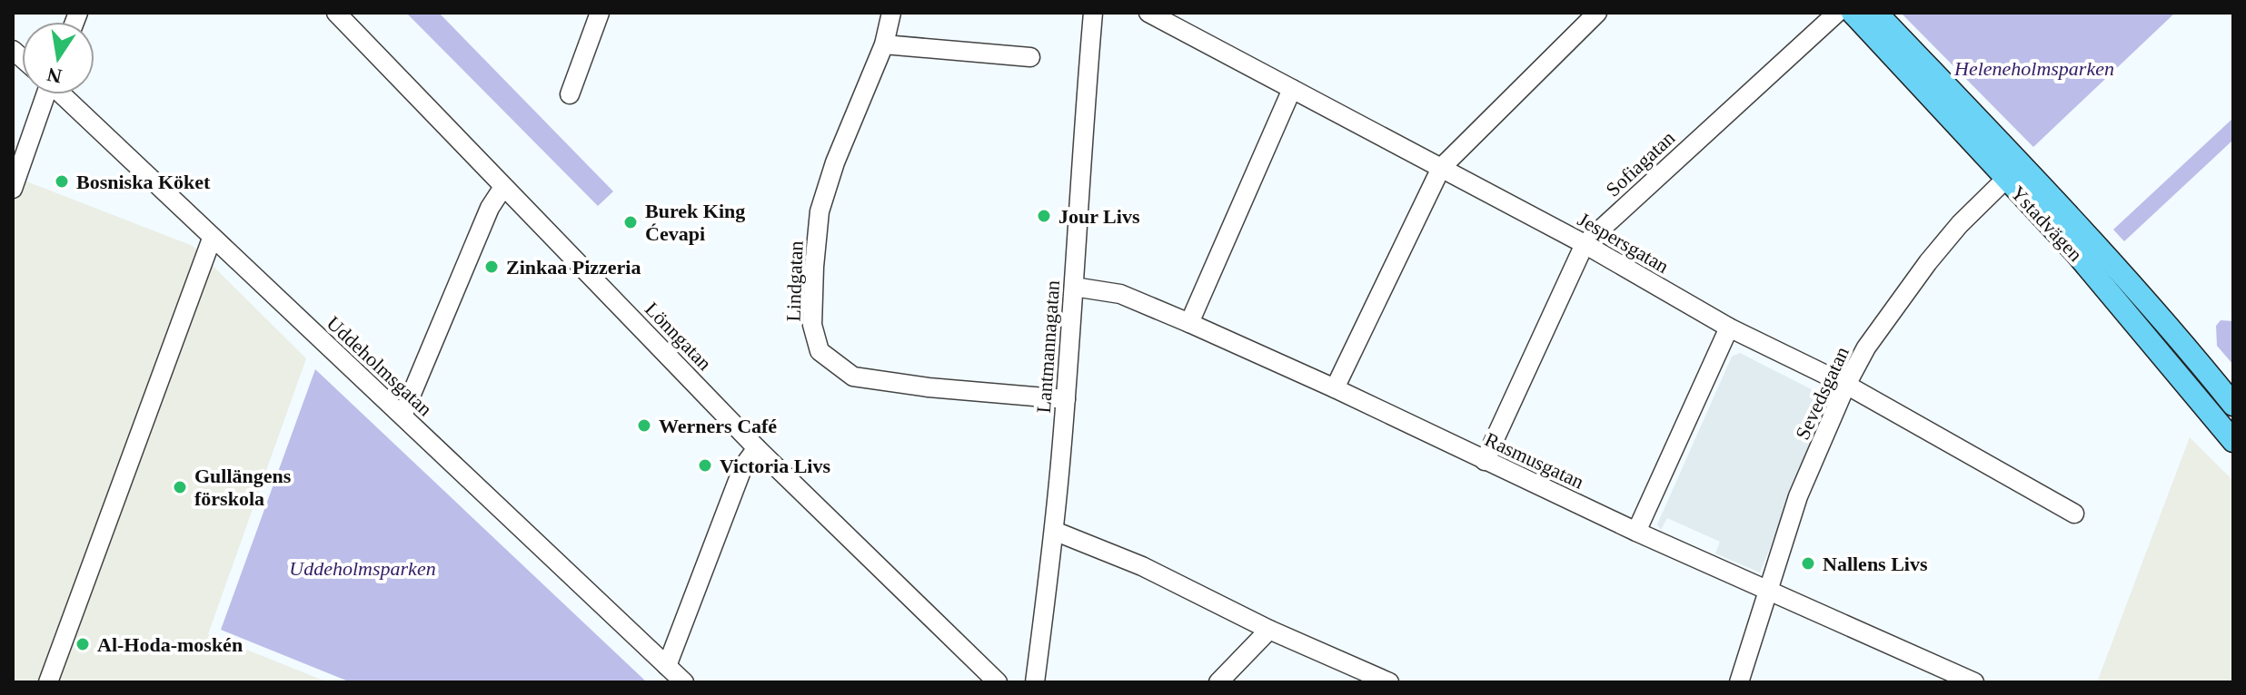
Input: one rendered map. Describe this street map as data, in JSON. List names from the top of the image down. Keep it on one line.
{"streets":{"main road":["Ystadvägen"],"street":["Sofiagatan","Jespersgatan","Lindgatan","Lönngatan","Lantmannagatan","Uddeholmsgatan","Sevedsgatan","Rasmusgatan"]},"crossings":[["Sofiagatan","Jespersgatan"],["Sofiagatan","Rasmusgatan"],["Ystadvägen","Sevedsgatan"],["Jespersgatan","Sevedsgatan"],["Lindgatan","Lantmannagatan"],["Lantmannagatan","Rasmusgatan"],["Sevedsgatan","Rasmusgatan"]],"parks":["Heleneholmsparken","Uddeholmsparken"],"places":["Bosniska Köket","Jour Livs","Burek King Ćevapi","Zinkaa Pizzeria","Werners Café","Victoria Livs","Gullängens förskola","Nallens Livs","Al-Hoda-moskén"],"north":"bottom"}
